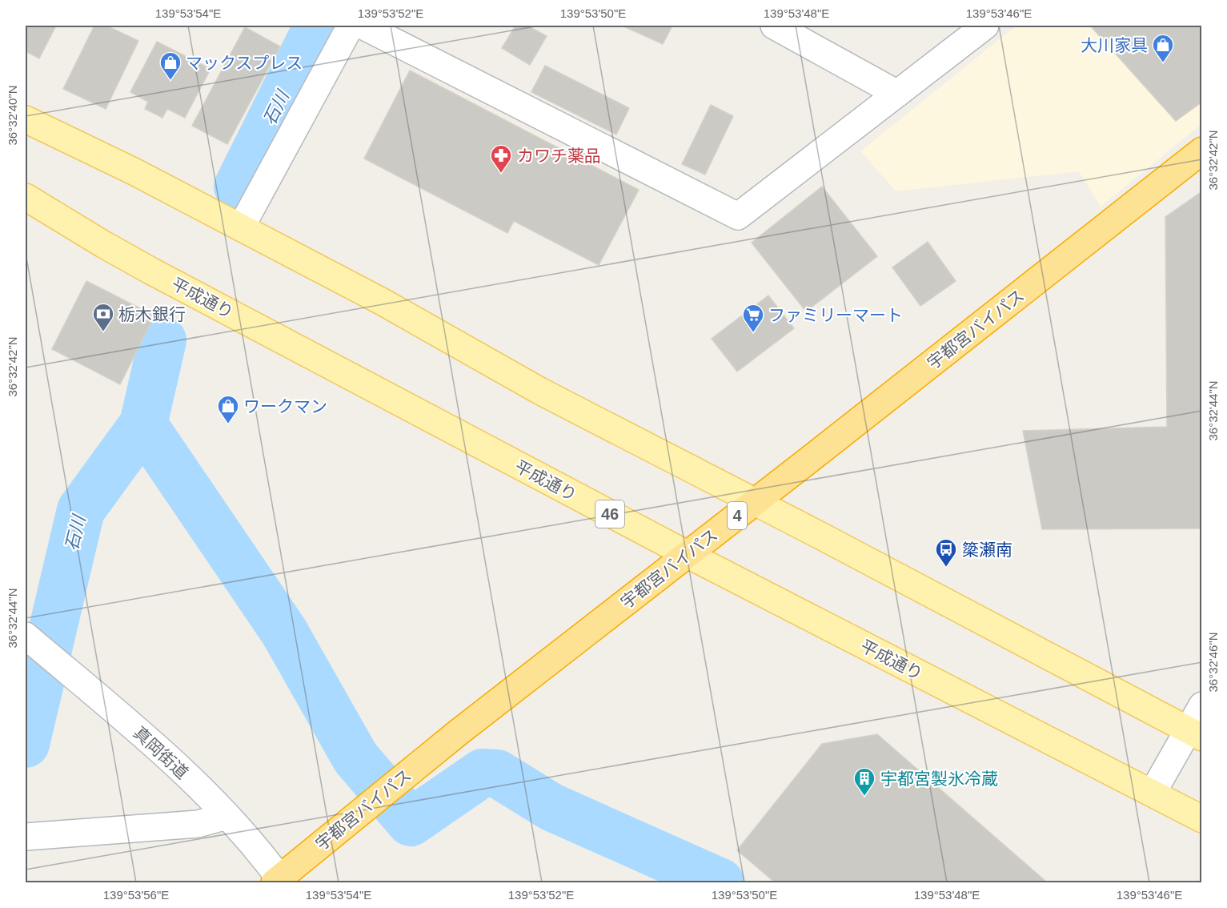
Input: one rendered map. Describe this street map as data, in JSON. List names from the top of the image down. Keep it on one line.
{"streets":{"highway":["宇都宮バイパス","4"],"main road":["平成通り","46"],"street":["真岡街道"]},"crossings":[["平成通り","宇都宮バイパス"],["宇都宮バイパス","真岡街道"]],"water":["石川"],"places":{"shop":["大川家具","マックスプレス","ワークマン"],"pharmacy":["カワチ薬品"],"bank":["栃木銀行"],"supermarket":["ファミリーマート"],"bus stop":["簗瀬南"],"building":["宇都宮製氷冷蔵"]},"coordinates":["139°53'54\"E","139°53'52\"E","139°53'50\"E","139°53'48\"E","139°53'46\"E","36°32'40\"N","36°32'42\"N","36°32'44\"N","36°32'46\"N","139°53'56\"E"]}
